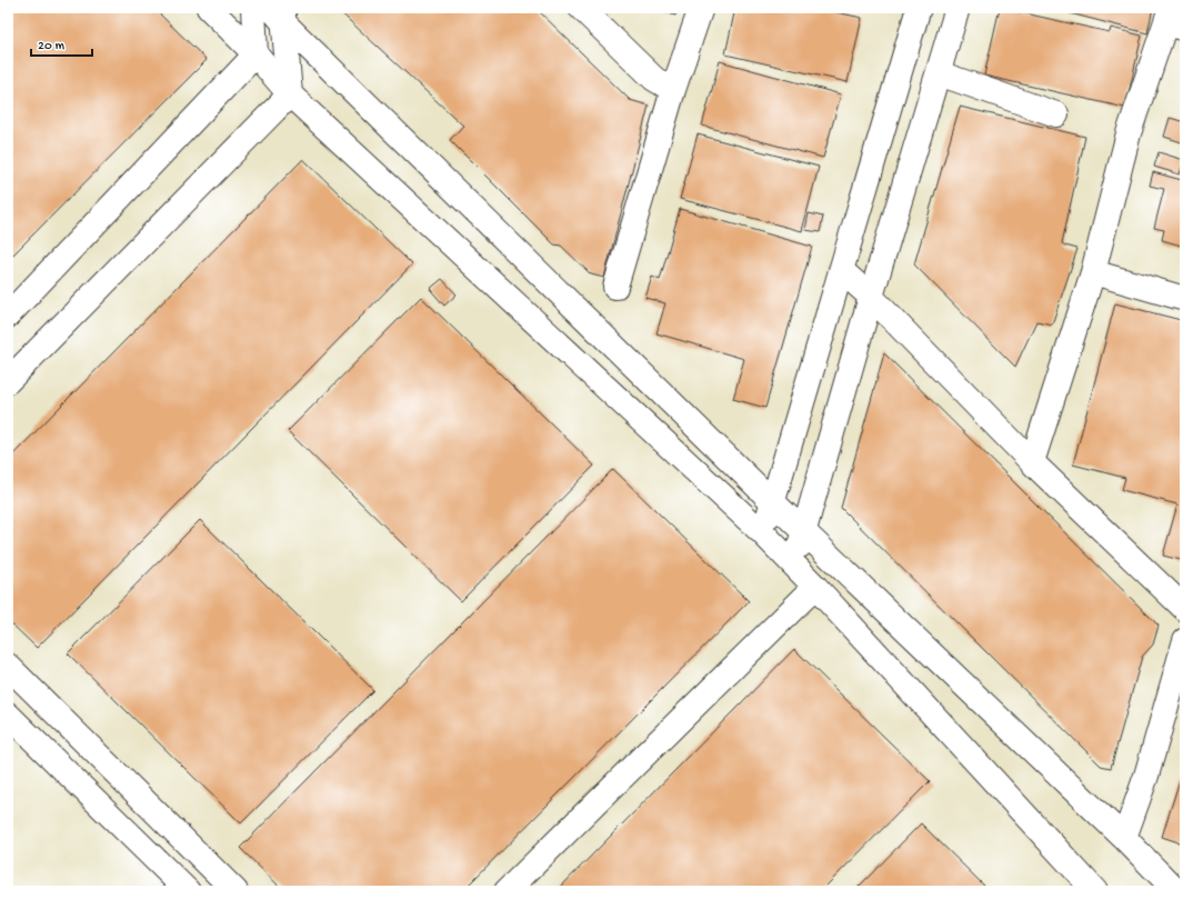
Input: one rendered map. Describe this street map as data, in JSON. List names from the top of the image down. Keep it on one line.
{"scale_bar":"20 m"}
